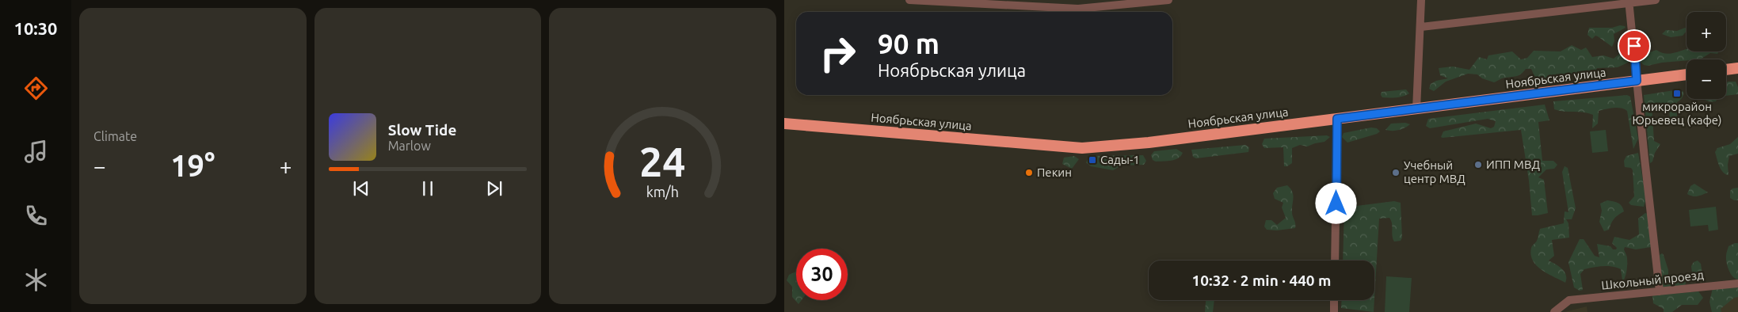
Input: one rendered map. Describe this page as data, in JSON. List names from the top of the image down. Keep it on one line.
{"streets":{"highway":["Ноябрьская улица"],"street":["Школьный проезд"]},"places":{"transit":["микрорайон Юрьевец (кафе)","Сады-1"],"other":["ИПП МВД","Пекин","Учебный центр МВД"]},"page":{"tabs":"10:30","tile":"Climate","map_buttons":["+","−"],"turn":["90 m","Ноябрьская улица"],"song":["Slow Tide","Marlow"],"heat":["−","19°","+"],"limit":"30","trip":"10:32 · 2 min · 440 m","gauge":["24","km/h"]}}
